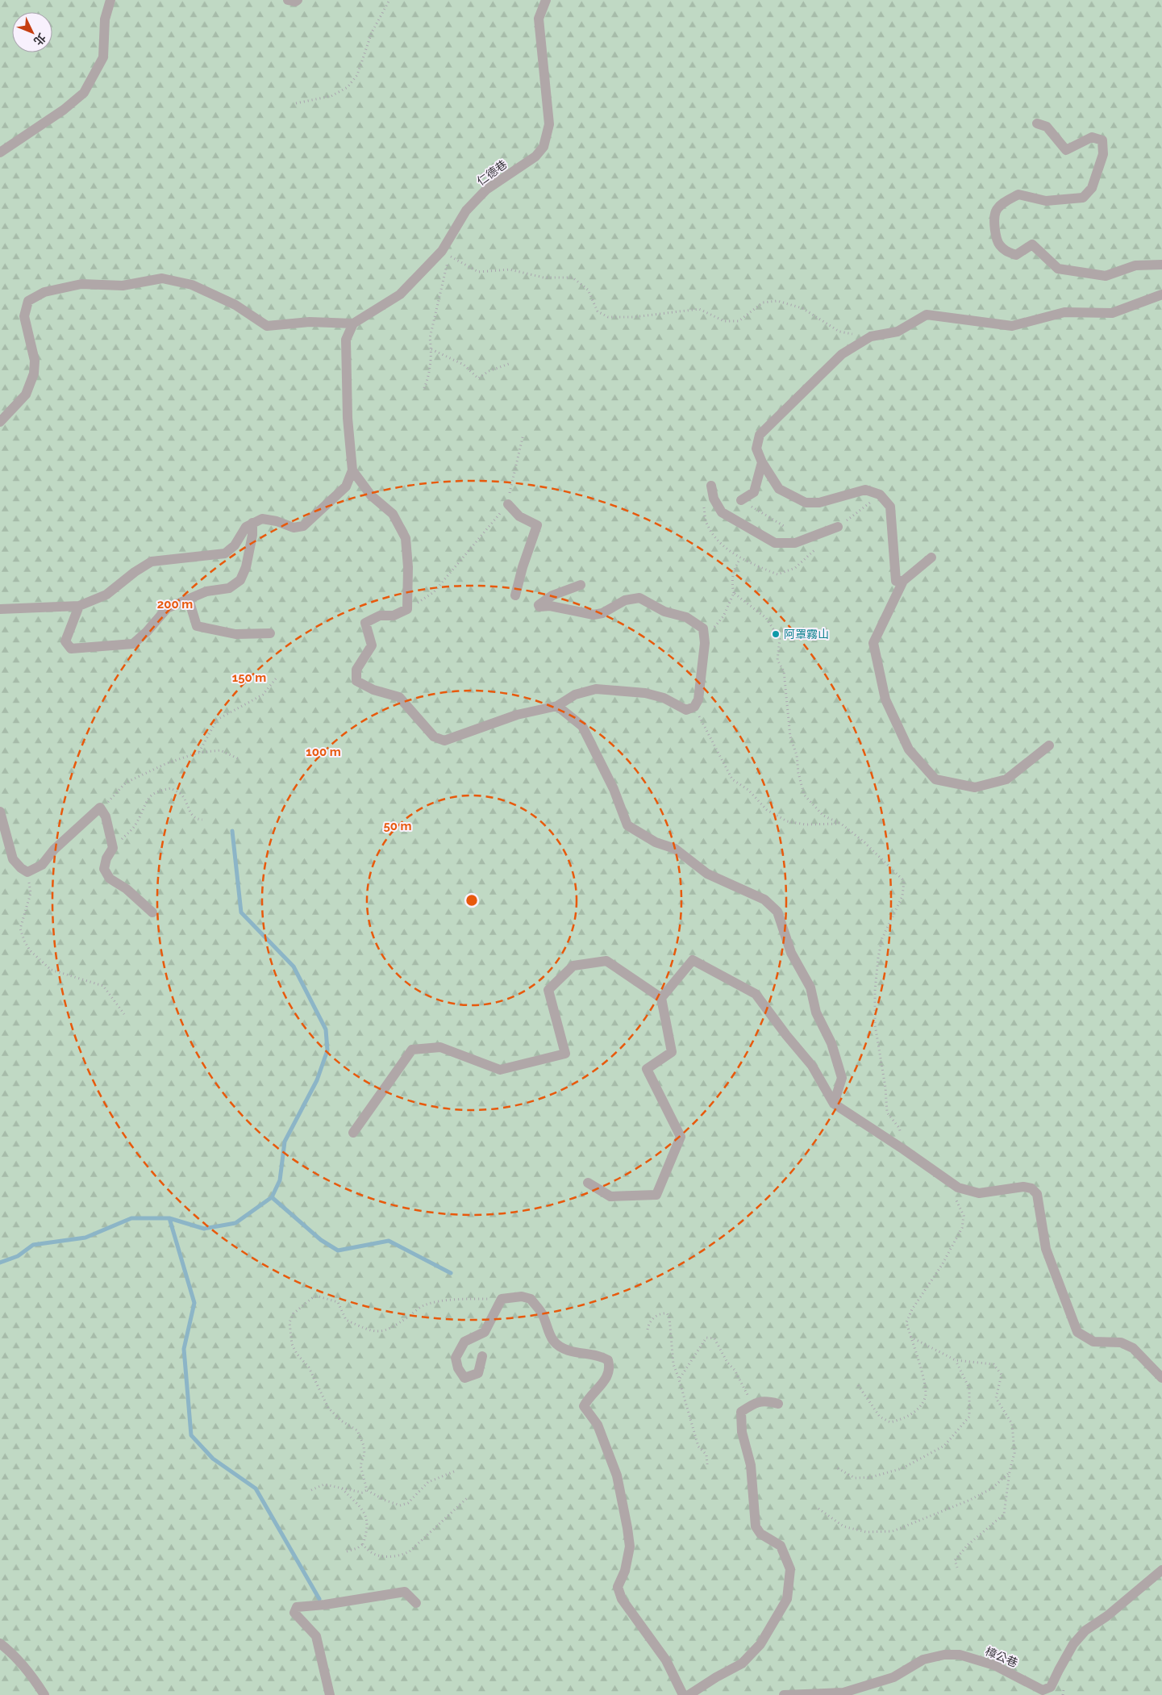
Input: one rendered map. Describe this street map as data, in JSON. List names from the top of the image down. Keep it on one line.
{"streets":{"street":["仁德巷","樟公巷"]},"places":["阿罩霧山"],"north":"bottom right","rings":["200 m","150 m","100 m","50 m"]}
